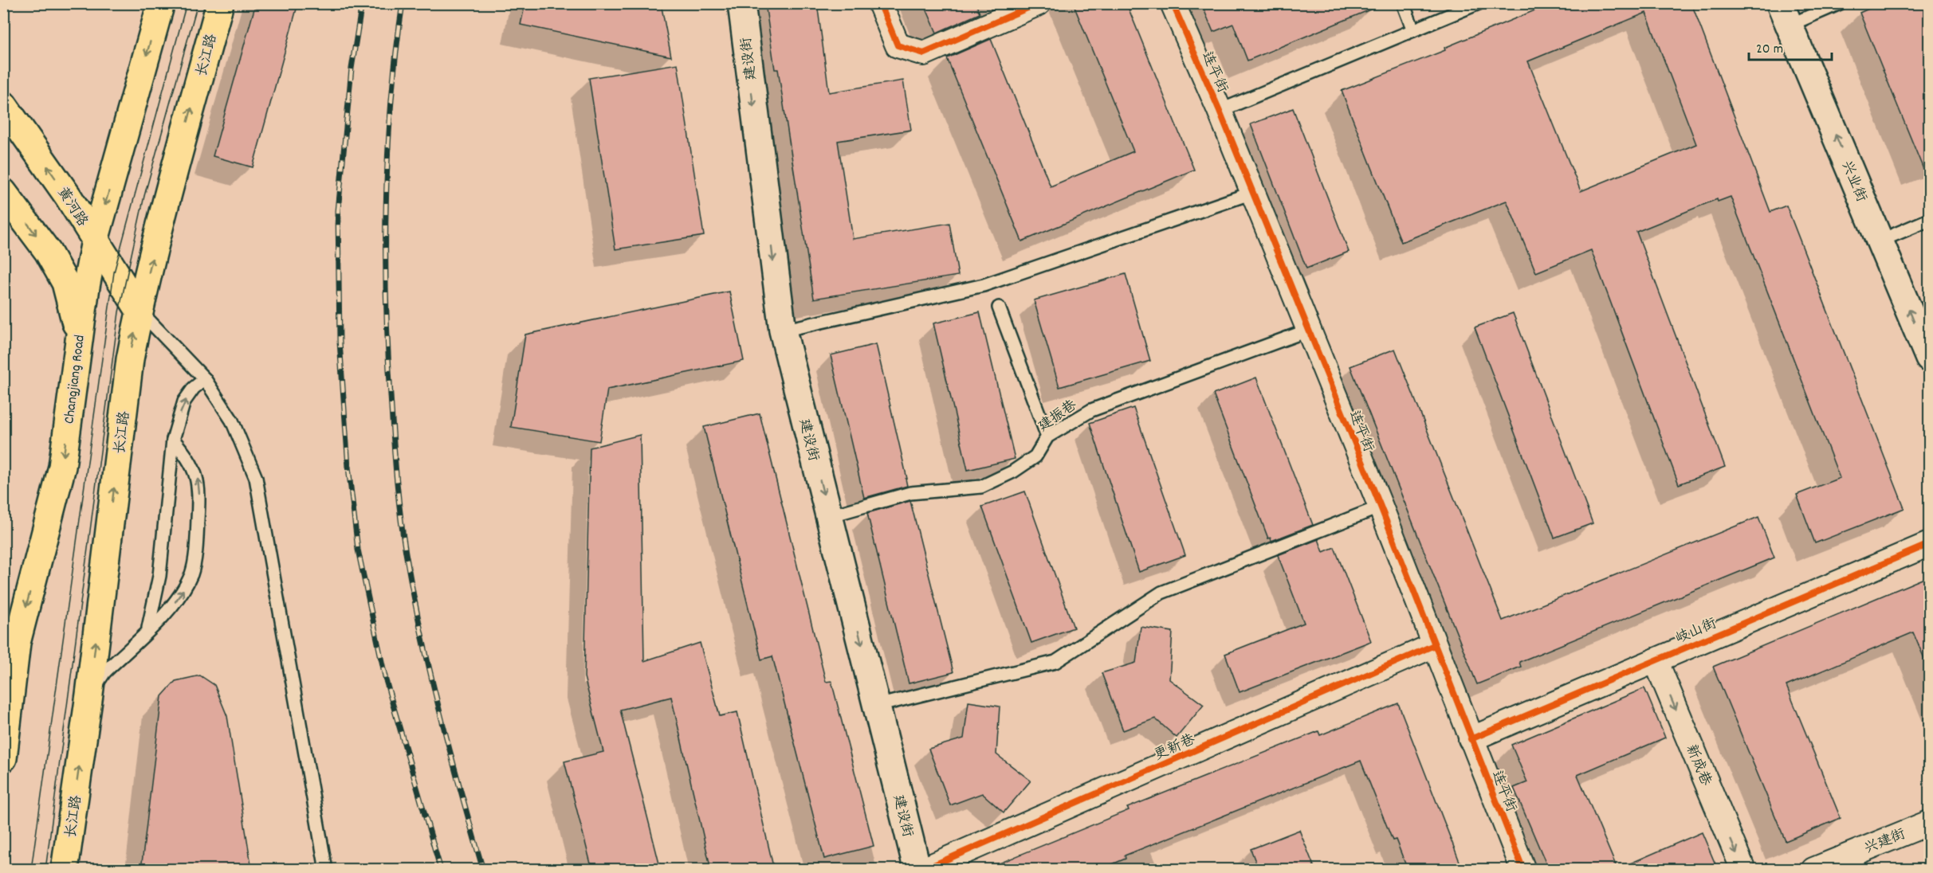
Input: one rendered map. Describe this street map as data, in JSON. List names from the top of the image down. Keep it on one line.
{"streets":{"main road":["长江路","建设街","兴业街","黄河路","Changjiang Road"],"street":["连平街","岐山街","更新巷","新成巷","兴建街"],"lane":["建振巷"]},"crossings":[["长江路","黄河路"],["建设街","建振巷"],["连平街","建振巷"],["连平街","岐山街"],["连平街","更新巷"],["黄河路","Changjiang Road"],["岐山街","新成巷"]],"one_way":["长江路","建设街","兴业街","Changjiang Road","新成巷"],"scale_bar":"20 m"}
